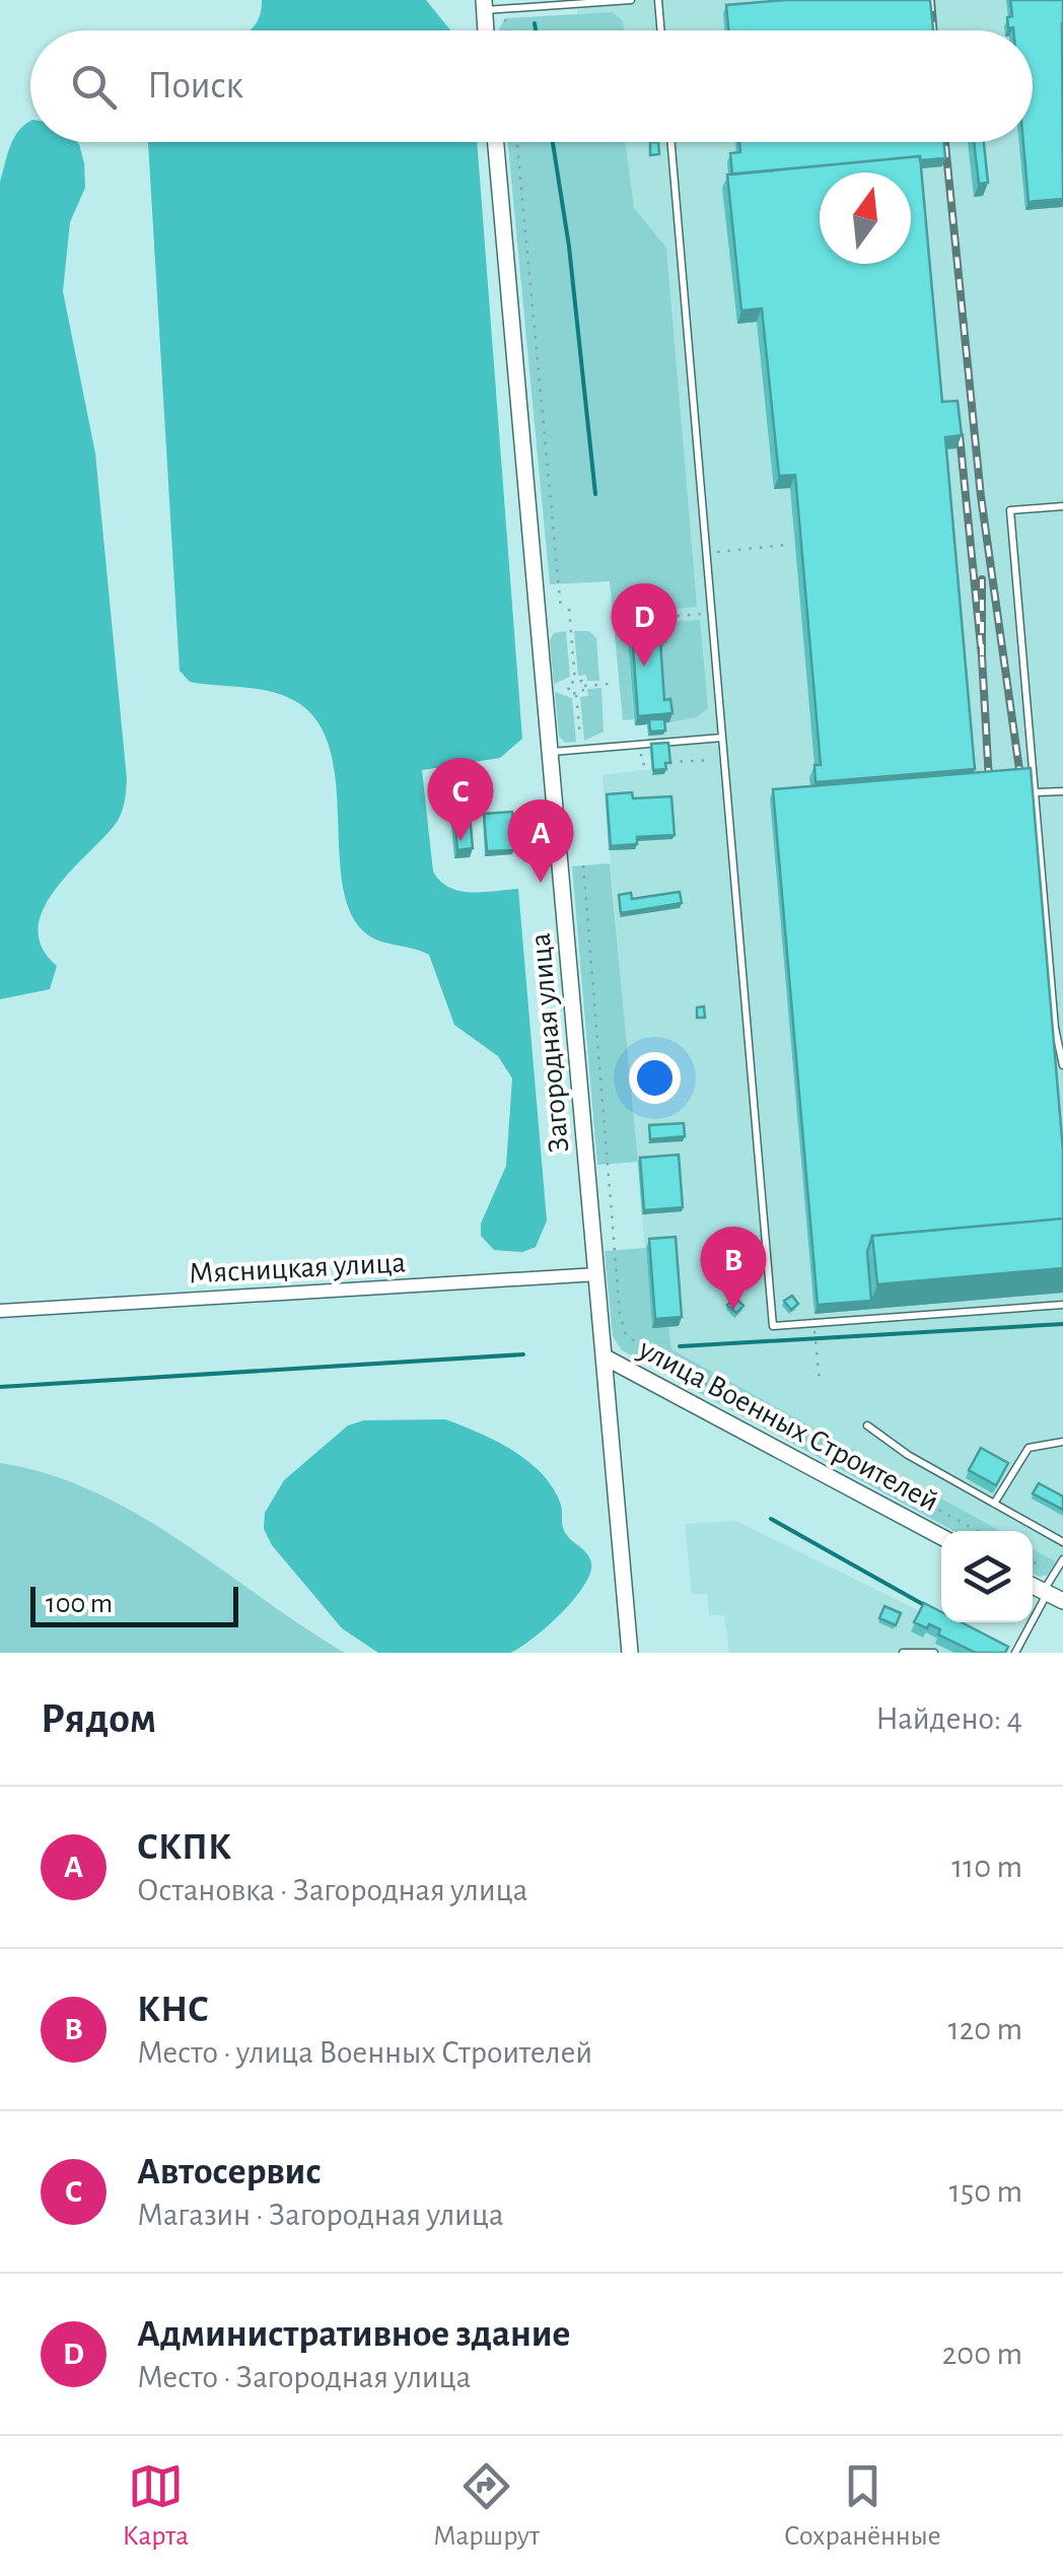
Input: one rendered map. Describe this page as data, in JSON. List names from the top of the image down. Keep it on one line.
{"streets":{"street":["Загородная улица","Мясницкая улица","улица Военных Строителей"]},"crossings":[["Загородная улица","Мясницкая улица"],["Загородная улица","улица Военных Строителей"]],"scale_bar":"100 m","north":"top","page":{"search":"Поиск","pins":["D","C","A","B"],"scale":"100 m","heading":["Рядом","Найдено: 4"],"list":[{"mark":"A","name":"СКПК","note":"Остановка · Загородная улица","value":"110 m"},{"mark":"B","name":"КНС","note":"Место · улица Военных Строителей","value":"120 m"},{"mark":"C","name":"Автосервис","note":"Магазин · Загородная улица","value":"150 m"},{"mark":"D","name":"Административное здание","note":"Место · Загородная улица","value":"200 m"}],"nav":["Карта","Маршрут","Сохранённые"]}}
